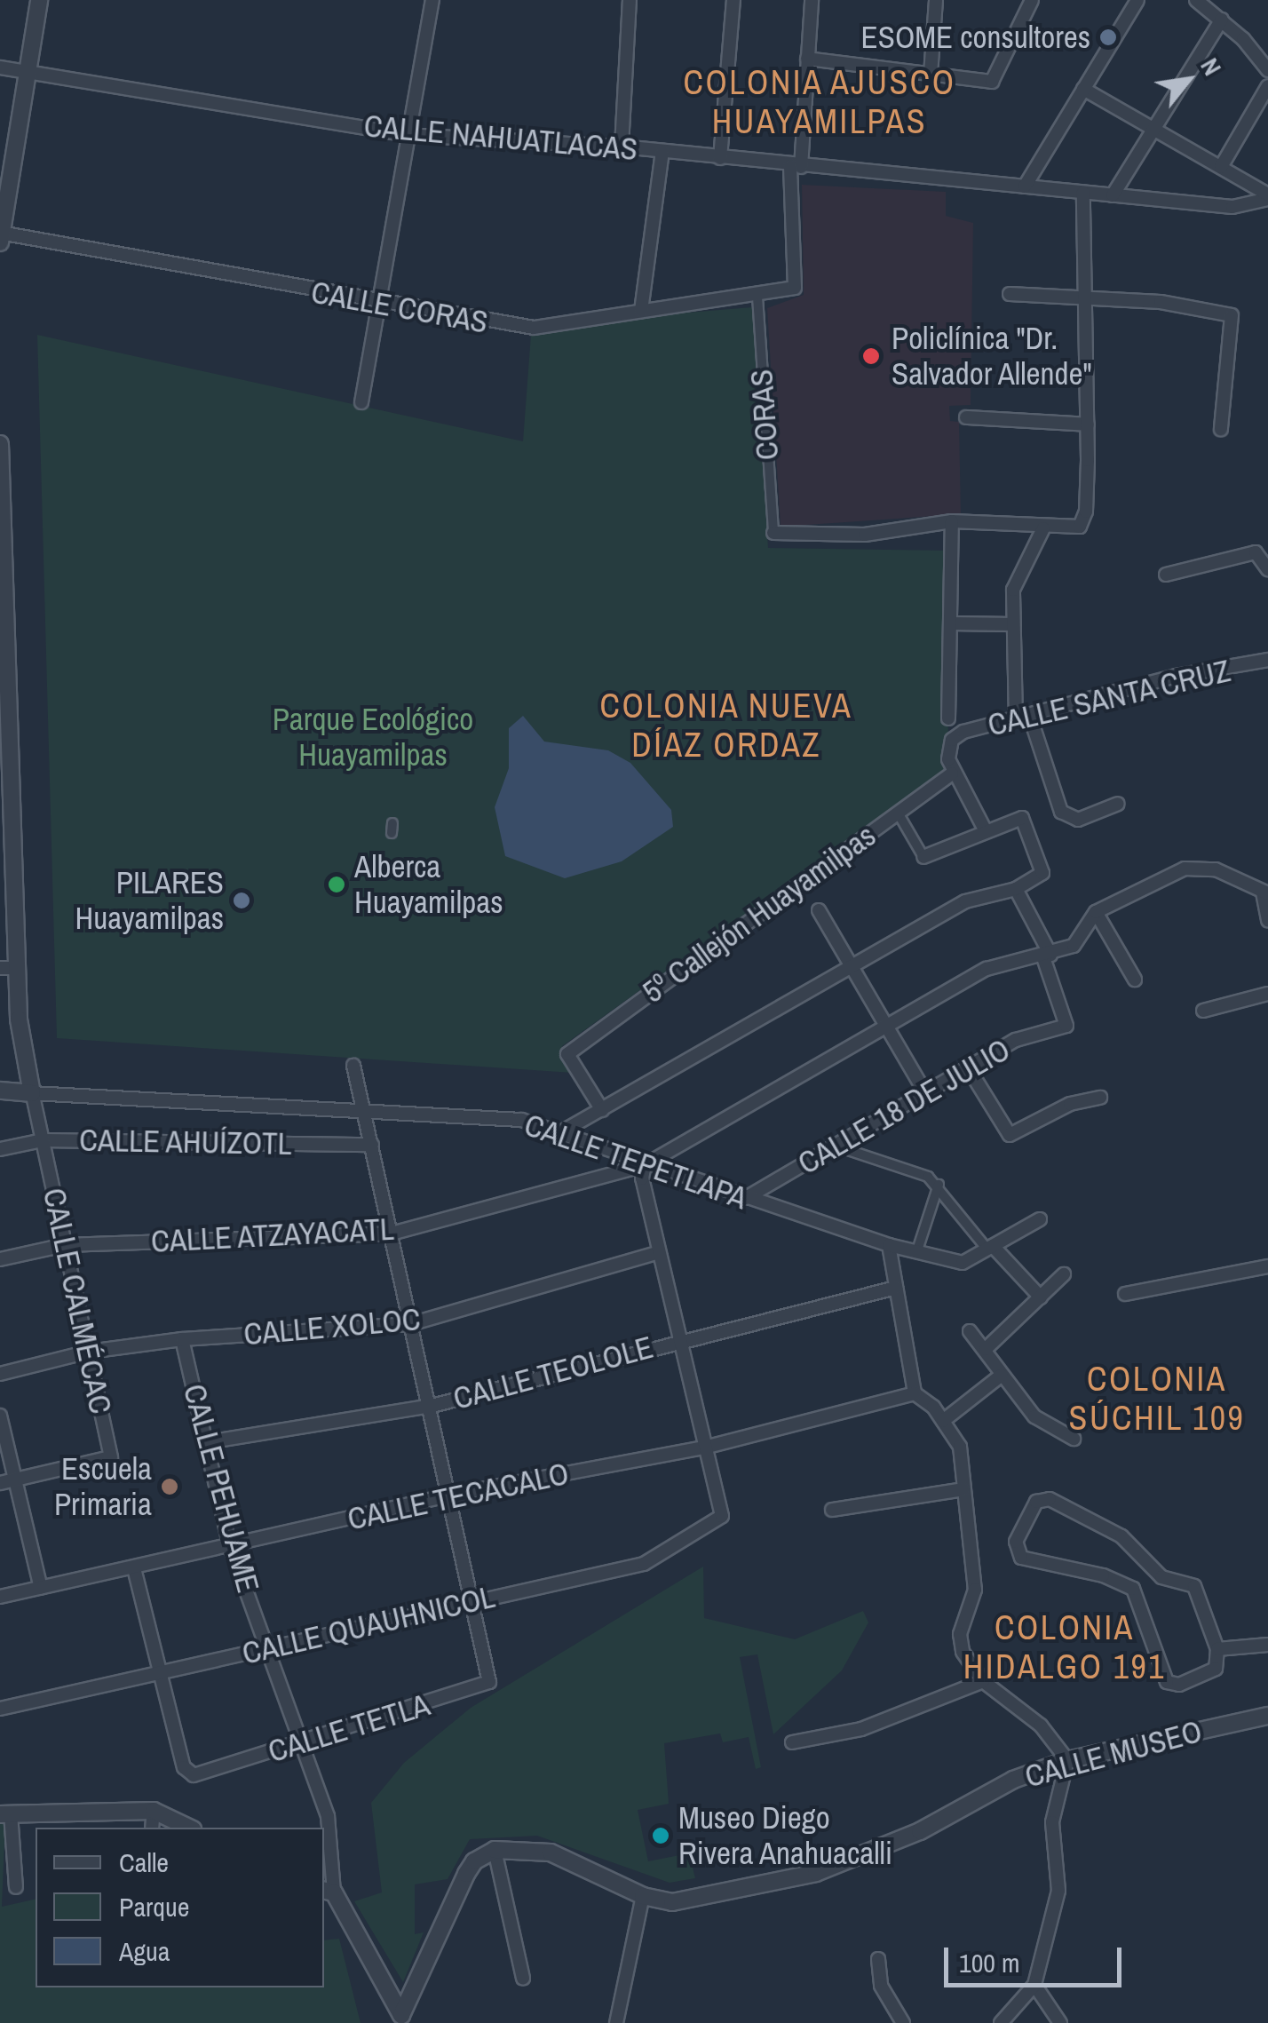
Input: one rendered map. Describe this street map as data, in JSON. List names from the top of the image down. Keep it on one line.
{"streets":{"street":["CALLE NAHUATLACAS","CALLE CORAS","CORAS","CALLE SANTA CRUZ","5º Callejón Huayamilpas","CALLE 18 DE JULIO","CALLE AHUÍZOTL","CALLE TEPETLAPA","CALLE ATZAYACATL","CALLE CALMÉCAC","CALLE XOLOC","CALLE TEOLOLE","CALLE PEHUAME","CALLE TECACALO","CALLE QUAUHNICOL","CALLE TETLA","CALLE MUSEO"]},"crossings":[["CALLE NAHUATLACAS","CALLE CORAS"],["CALLE CORAS","CORAS"],["CALLE 18 DE JULIO","CALLE TEPETLAPA"],["CALLE 18 DE JULIO","CALLE ATZAYACATL"],["CALLE AHUÍZOTL","CALLE CALMÉCAC"],["CALLE TEPETLAPA","CALLE ATZAYACATL"],["CALLE TEPETLAPA","CALLE CALMÉCAC"],["CALLE ATZAYACATL","CALLE CALMÉCAC"],["CALLE CALMÉCAC","CALLE XOLOC"],["CALLE XOLOC","CALLE PEHUAME"],["CALLE TEOLOLE","CALLE PEHUAME"],["CALLE PEHUAME","CALLE TECACALO"],["CALLE PEHUAME","CALLE QUAUHNICOL"],["CALLE PEHUAME","CALLE TETLA"],["CALLE TECACALO","CALLE QUAUHNICOL"],["CALLE QUAUHNICOL","CALLE TETLA"]],"districts":["COLONIA AJUSCO HUAYAMILPAS","COLONIA NUEVA DÍAZ ORDAZ","COLONIA SÚCHIL 109","COLONIA HIDALGO 191"],"parks":["Parque Ecológico Huayamilpas"],"places":["ESOME consultores","Policlínica \"Dr. Salvador Allende\"","Alberca Huayamilpas","PILARES Huayamilpas","Escuela Primaria","Museo Diego Rivera Anahuacalli"],"legend":["Calle","Parque","Agua"],"scale_bar":"100 m","north":"top right"}
